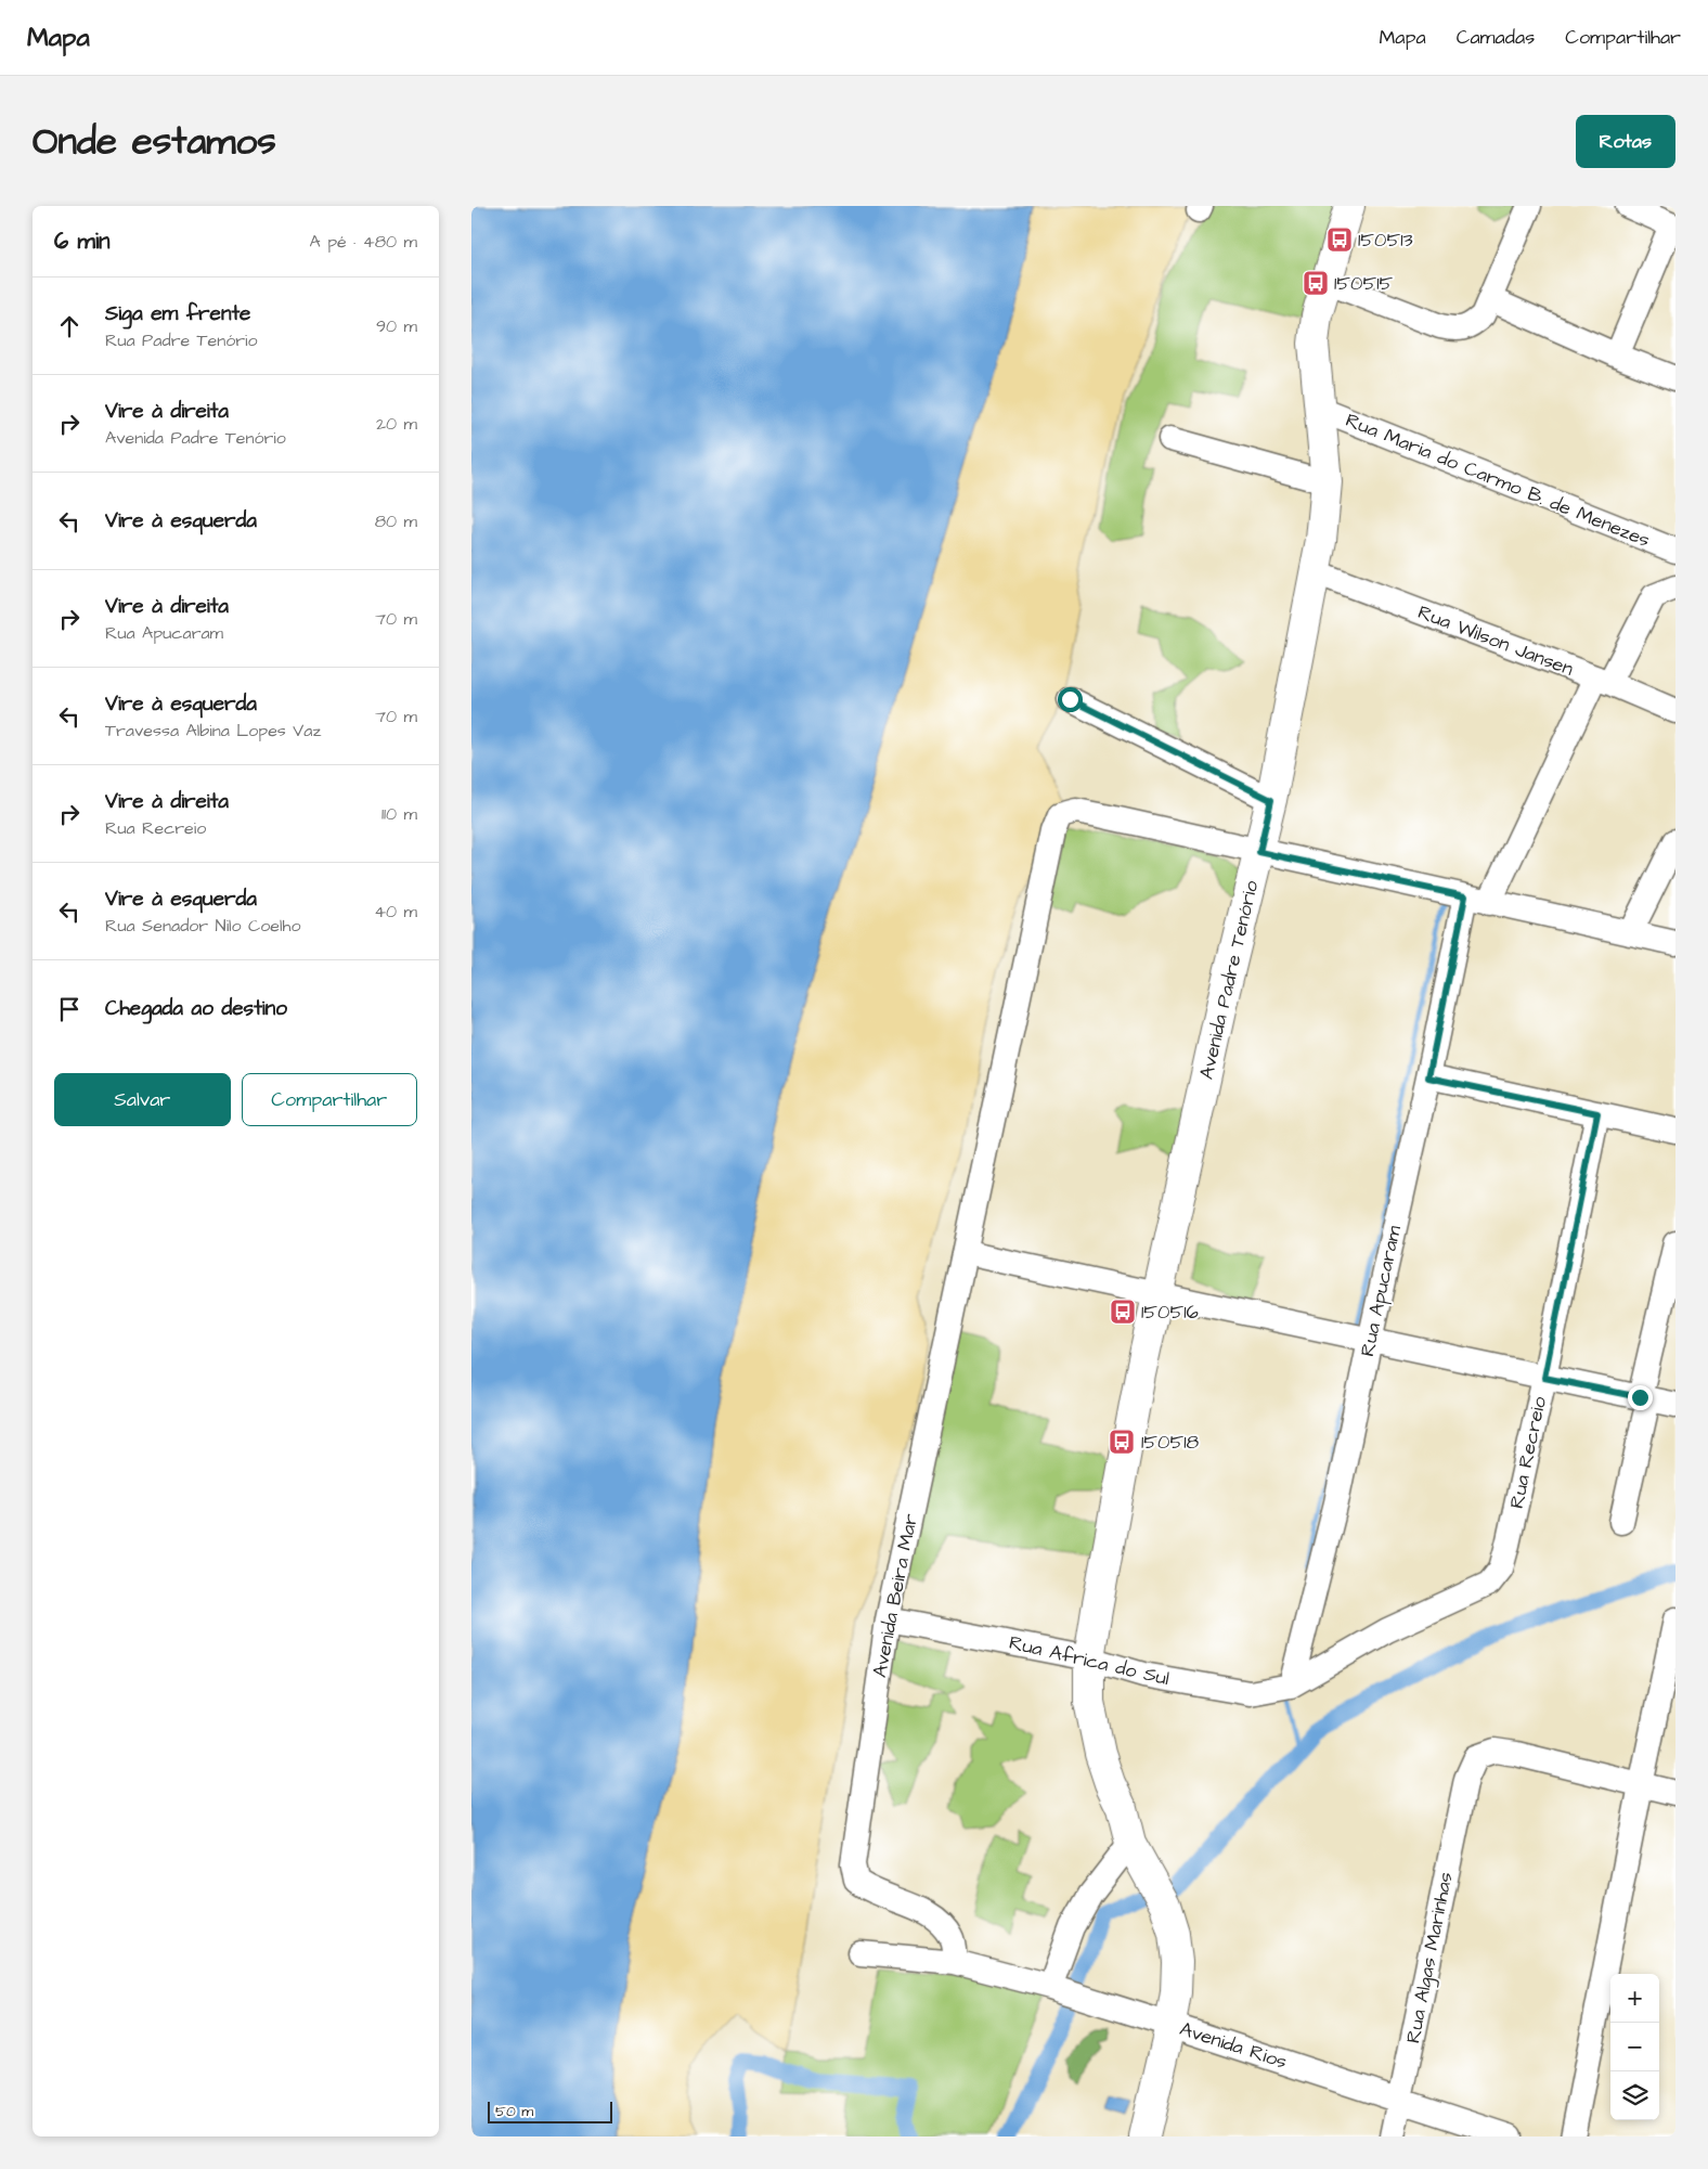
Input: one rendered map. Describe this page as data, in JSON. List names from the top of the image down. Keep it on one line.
{"streets":{"main road":["Avenida Padre Tenório"],"street":["Rua Maria do Carmo B. de Menezes","Rua Wilson Jansen","Rua Apucaram","Rua Recreio","Avenida Beira Mar","Rua Africa do Sul","Rua Algas Marinhas","Avenida Rios"]},"crossings":[["Rua Maria do Carmo B. de Menezes","Avenida Padre Tenório"],["Rua Wilson Jansen","Avenida Padre Tenório"],["Avenida Padre Tenório","Avenida Beira Mar"],["Avenida Padre Tenório","Rua Africa do Sul"],["Avenida Padre Tenório","Avenida Rios"],["Rua Apucaram","Rua Africa do Sul"],["Rua Recreio","Rua Africa do Sul"],["Avenida Beira Mar","Rua Africa do Sul"],["Avenida Beira Mar","Avenida Rios"],["Rua Algas Marinhas","Avenida Rios"]],"places":{"bus stop":["150513","150515","150516","150518"]},"scale_bar":"50 m","page":{"header":"Mapa","nav":["Mapa","Camadas","Compartilhar"],"title":"Onde estamos","buttons":["Rotas",["Salvar","Compartilhar"]],"heading":["6 min","A pé · 480 m"],"list":[["Siga em frente","Rua Padre Tenório","90 m"],["Vire à direita","Avenida Padre Tenório","20 m"],["Vire à esquerda","80 m"],["Vire à direita","Rua Apucaram","70 m"],["Vire à esquerda","Travessa Albina Lopes Vaz","70 m"],["Vire à direita","Rua Recreio","110 m"],["Vire à esquerda","Rua Senador Nilo Coelho","40 m"],"Chegada ao destino"],"map_buttons":["+","−"],"scale":"50 m"}}
